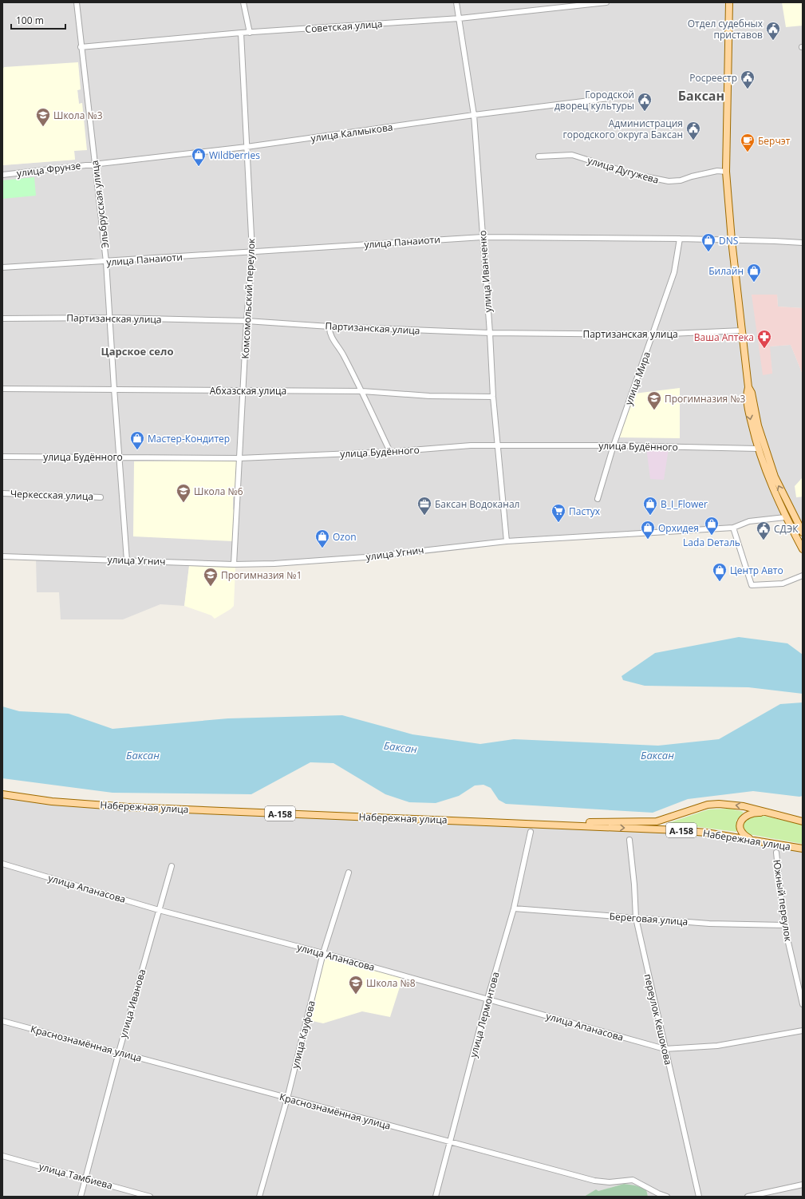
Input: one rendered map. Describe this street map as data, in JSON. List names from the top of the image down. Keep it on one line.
{"streets":{"main road":["Набережная улица","А-158"],"street":["Советская улица","улица Калмыкова","улица Фрунзе","улица Дугужева","Эльбрусская улица","улица Панаиоти","улица Иванченко","Комсомольский переулок","Партизанская улица","улица Мира","Абхазская улица","улица Будённого","Черкесская улица","улица Угнич","улица Апанасова","Южный переулок","Береговая улица","улица Иванова","улица Лермонтова","переулок Кешокова","улица Кауфова","Краснознамённая улица","улица Тамбиева"]},"crossings":[["Советская улица","Эльбрусская улица"],["Советская улица","улица Иванченко"],["Советская улица","Комсомольский переулок"],["улица Калмыкова","улица Фрунзе"],["улица Калмыкова","Эльбрусская улица"],["улица Калмыкова","улица Иванченко"],["улица Калмыкова","Комсомольский переулок"],["улица Фрунзе","Эльбрусская улица"],["Эльбрусская улица","улица Панаиоти"],["Эльбрусская улица","Партизанская улица"],["Эльбрусская улица","Абхазская улица"],["Эльбрусская улица","улица Будённого"],["Эльбрусская улица","улица Угнич"],["улица Панаиоти","улица Иванченко"],["улица Панаиоти","Комсомольский переулок"],["улица Панаиоти","улица Мира"],["улица Иванченко","Партизанская улица"],["улица Иванченко","Абхазская улица"],["улица Иванченко","улица Будённого"],["улица Иванченко","улица Угнич"],["Комсомольский переулок","Партизанская улица"],["Комсомольский переулок","Абхазская улица"],["Комсомольский переулок","улица Будённого"],["Комсомольский переулок","улица Угнич"],["Партизанская улица","улица Мира"],["улица Мира","улица Будённого"],["Набережная улица","А-158"],["улица Апанасова","улица Иванова"],["улица Апанасова","улица Лермонтова"],["улица Апанасова","переулок Кешокова"],["улица Апанасова","улица Кауфова"],["Южный переулок","Береговая улица"],["Береговая улица","улица Лермонтова"],["Береговая улица","переулок Кешокова"],["улица Иванова","Краснознамённая улица"],["улица Иванова","улица Тамбиева"],["улица Лермонтова","Краснознамённая улица"],["улица Кауфова","Краснознамённая улица"]],"districts":["Баксан","Царское село"],"water":["Баксан"],"places":{"public building":["Отдел судебных приставов","Росреестр","Городской дворец культуры","Администрация городского округа Баксан","СДЭК"],"school or university":["Школа №3","Прогимназия №3","Школа №6","Прогимназия №1","Школа №8"],"cafe":["Берчэт"],"shop":["Wildberries","DNS","Билайн","Мастер-Кондитер","B_I_Flower","Lada Dеталь","Орхидея","Ozon","Центр Авто"],"pharmacy":["Ваша Аптека"],"office":["Баксан Водоканал"],"supermarket":["Пастух"]},"scale_bar":"100 m"}
